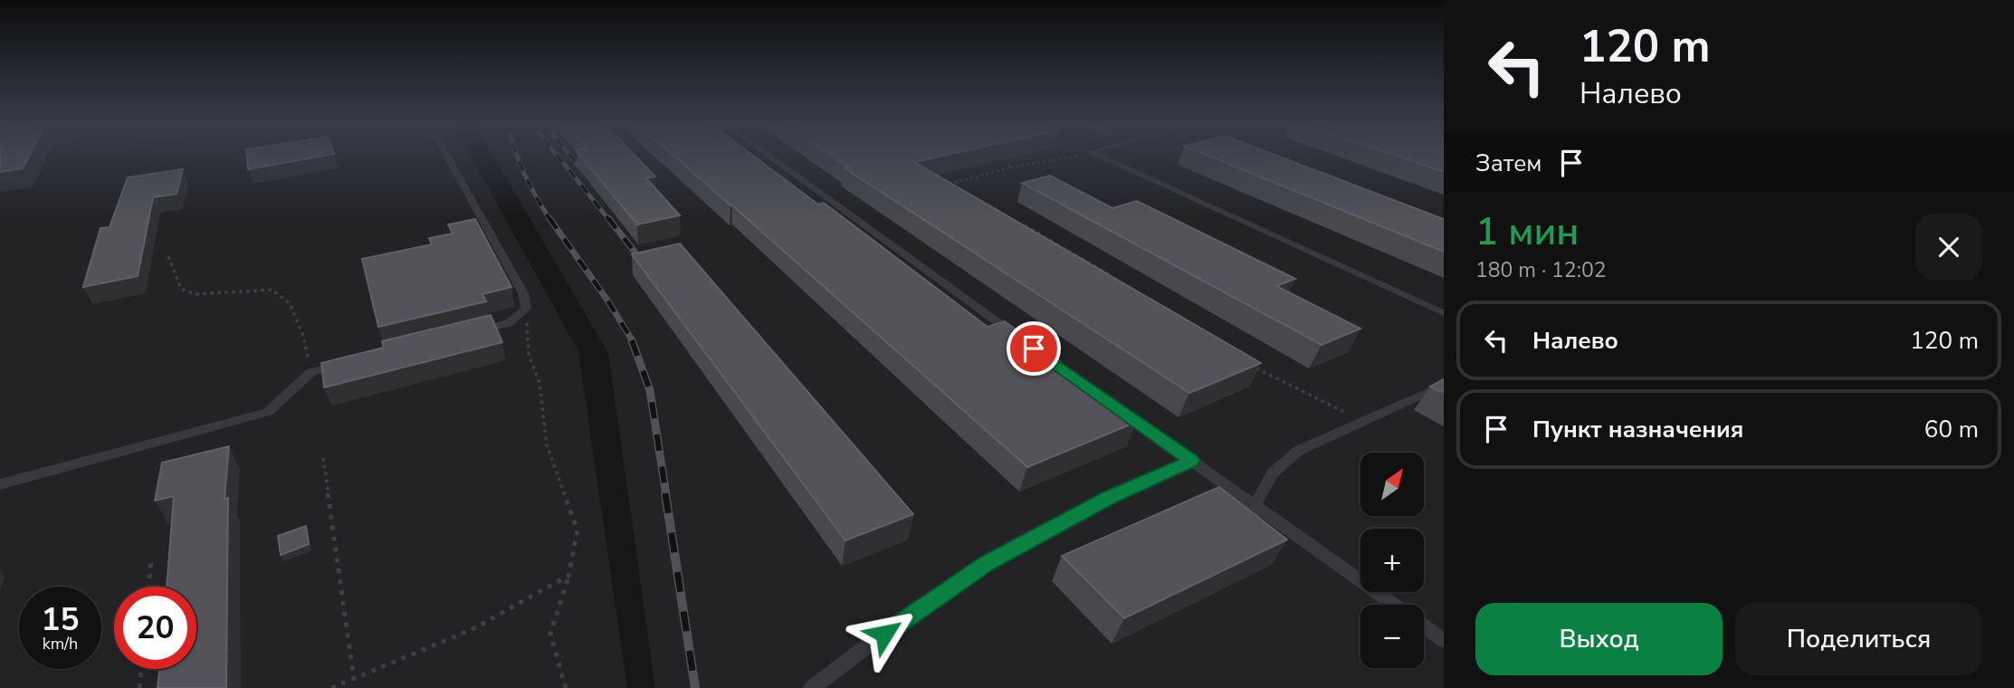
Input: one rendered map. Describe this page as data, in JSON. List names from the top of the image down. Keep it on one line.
{"north":"top right","page":{"turn":["120 m","Налево"],"then":"Затем","heading":["1 мин","180 m · 12:02"],"list":[{"name":"Налево","value":"120 m"},{"name":"Пункт назначения","value":"60 m"}],"map_buttons":["+","−"],"speed":"15 km/h","limit":"20","buttons":["Выход","Поделиться"]}}
